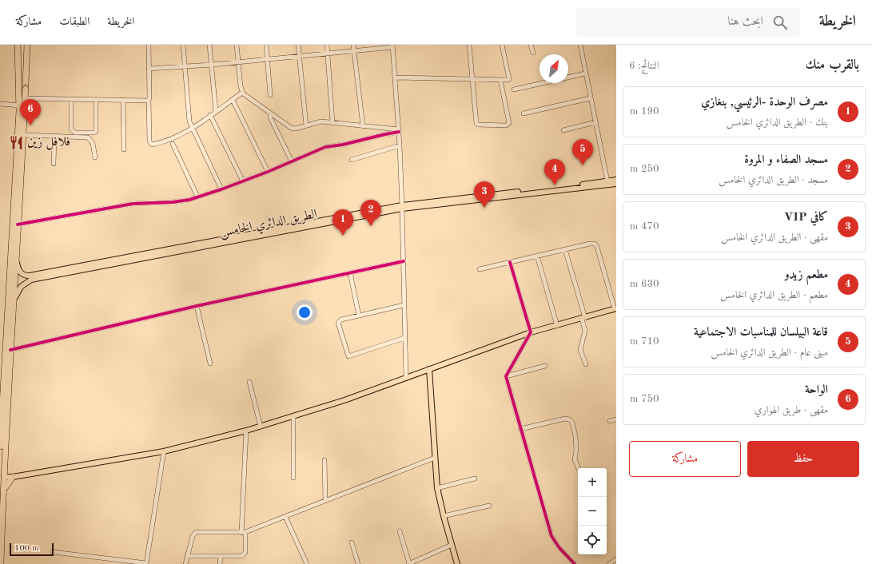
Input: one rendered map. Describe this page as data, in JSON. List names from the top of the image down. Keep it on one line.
{"streets":{"main road":["الطريق الدائري الخامس"]},"places":{"restaurant":["فلافل زين"]},"scale_bar":"100 m","north":"top right","page":{"header":"الخريطة","search":"ابحث هنا","nav":["الخريطة","الطبقات","مشاركة"],"heading":["بالقرب منك","النتائج: 6"],"list":[{"mark":"1","name":"مصرف الوحدة -الرئيسي, بنغازي","note":"بنك · الطريق الدائري الخامس","value":"190 m"},{"mark":"2","name":"مسجد الصفاء و المروة","note":"مسجد · الطريق الدائري الخامس","value":"250 m"},{"mark":"3","name":"كافي VIP","note":"مقهى · الطريق الدائري الخامس","value":"470 m"},{"mark":"4","name":"مطعم زيدو","note":"مطعم · الطريق الدائري الخامس","value":"630 m"},{"mark":"5","name":"قاعة البيلسان للمناسبات الاجتماعية","note":"مبنى عام · الطريق الدائري الخامس","value":"710 m"},{"mark":"6","name":"الواحة","note":"مقهى · طريق الهواري","value":"750 m"}],"pins":["6","5","4","3","2","1"],"buttons":["حفظ","مشاركة"],"map_buttons":["+","−"],"scale":"100 m"}}
